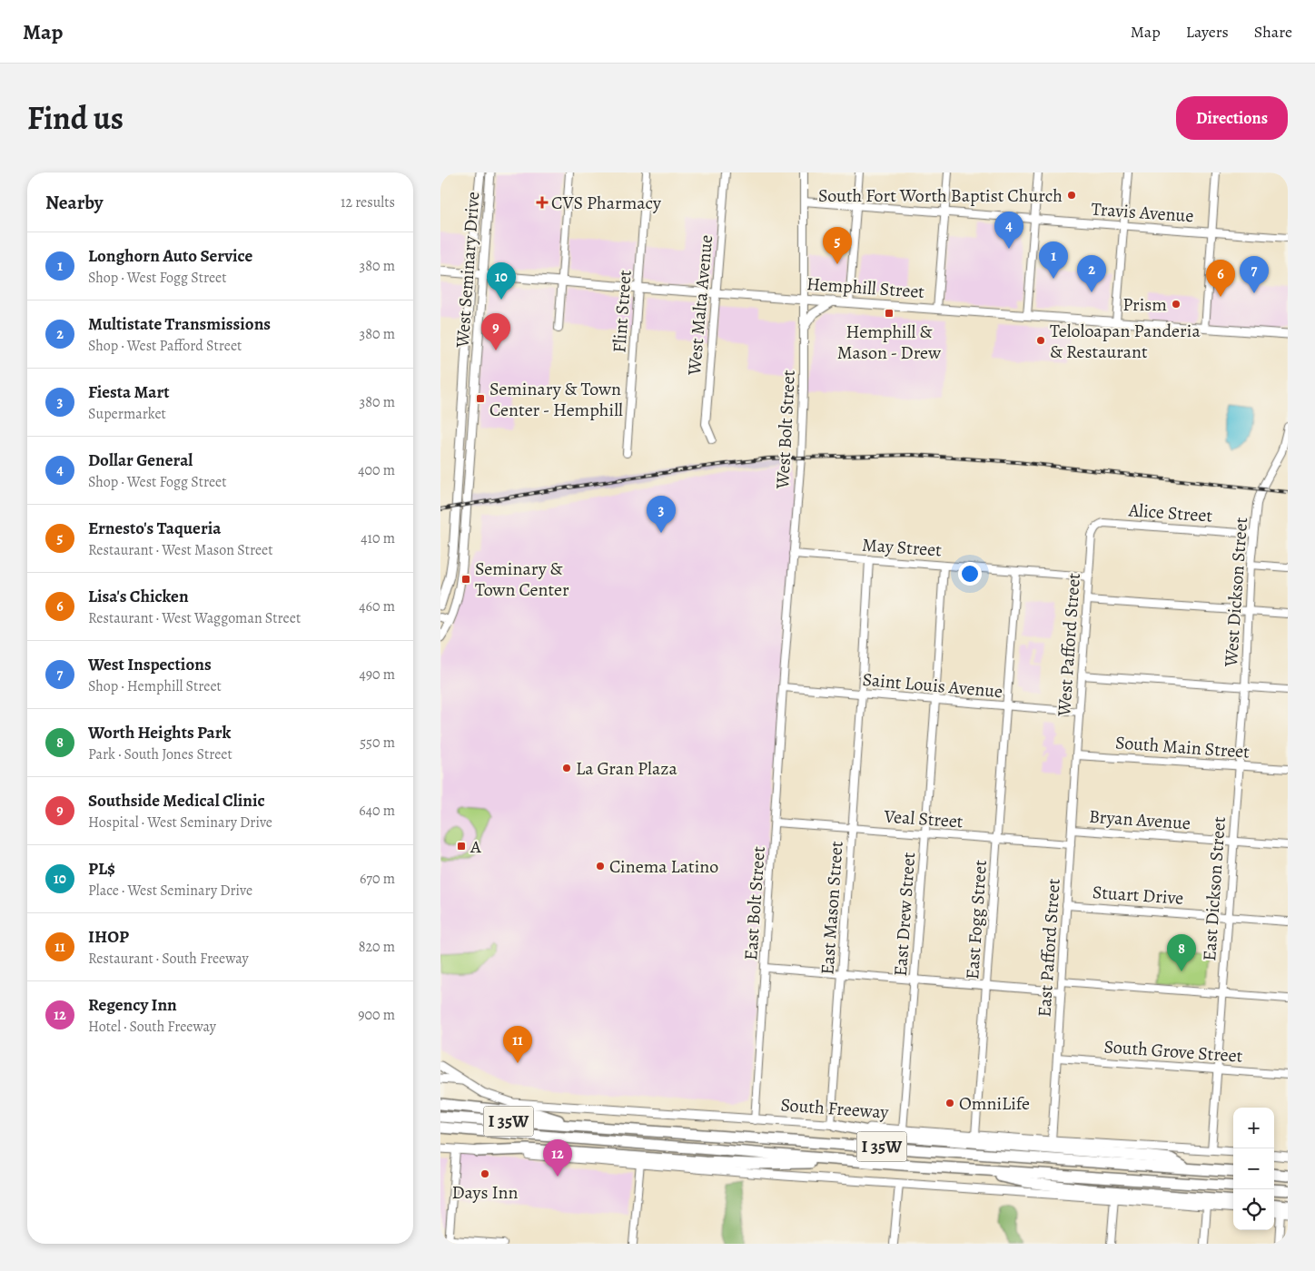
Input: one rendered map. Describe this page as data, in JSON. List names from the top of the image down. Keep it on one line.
{"streets":{"highway":["South Freeway","I 35W"],"main road":["West Seminary Drive","Hemphill Street"],"street":["Travis Avenue","West Malta Avenue","Flint Street","West Bolt Street","Alice Street","May Street","West Dickson Street","West Pafford Street","Saint Louis Avenue","South Main Street","Veal Street","Bryan Avenue","East Dickson Street","Stuart Drive","East Bolt Street","East Mason Street","East Drew Street","East Fogg Street","East Pafford Street","South Grove Street"]},"crossings":[["Travis Avenue","West Bolt Street"],["West Seminary Drive","Hemphill Street"],["Hemphill Street","West Malta Avenue"],["Hemphill Street","Flint Street"],["Hemphill Street","West Bolt Street"],["West Bolt Street","May Street"],["West Bolt Street","Saint Louis Avenue"],["West Bolt Street","East Bolt Street"],["Alice Street","West Dickson Street"],["Alice Street","West Pafford Street"],["May Street","West Pafford Street"],["May Street","East Mason Street"],["May Street","East Drew Street"],["May Street","East Fogg Street"],["West Dickson Street","South Main Street"],["West Dickson Street","East Dickson Street"],["West Pafford Street","Saint Louis Avenue"],["West Pafford Street","South Main Street"],["West Pafford Street","East Pafford Street"],["Saint Louis Avenue","East Bolt Street"],["Saint Louis Avenue","East Mason Street"],["Saint Louis Avenue","East Drew Street"],["Saint Louis Avenue","East Fogg Street"],["South Main Street","East Dickson Street"],["South Main Street","East Pafford Street"],["Veal Street","East Bolt Street"],["Veal Street","East Mason Street"],["Veal Street","East Drew Street"],["Veal Street","East Fogg Street"],["Veal Street","East Pafford Street"],["Bryan Avenue","East Dickson Street"],["Bryan Avenue","East Pafford Street"],["East Dickson Street","Stuart Drive"],["East Dickson Street","South Grove Street"],["East Dickson Street","South Freeway"],["Stuart Drive","East Pafford Street"],["East Bolt Street","South Freeway"],["East Mason Street","South Freeway"],["East Drew Street","South Freeway"],["East Fogg Street","South Freeway"],["East Pafford Street","South Grove Street"],["East Pafford Street","South Freeway"]],"places":{"other":["South Fort Worth Baptist Church","Prism","Teloloapan Panderia & Restaurant","La Gran Plaza","Cinema Latino","OmniLife","Days Inn"],"health":["CVS Pharmacy"],"transit":["Hemphill & Mason - Drew","Seminary & Town Center - Hemphill","Seminary & Town Center","A"]},"page":{"header":"Map","nav":["Map","Layers","Share"],"title":"Find us","buttons":"Directions","heading":["Nearby","12 results"],"pins":["4","5","1","2","7","6","10","9","3","8","11","12"],"list":[{"mark":"1","name":"Longhorn Auto Service","note":"Shop · West Fogg Street","value":"380 m"},{"mark":"2","name":"Multistate Transmissions","note":"Shop · West Pafford Street","value":"380 m"},{"mark":"3","name":"Fiesta Mart","note":"Supermarket","value":"380 m"},{"mark":"4","name":"Dollar General","note":"Shop · West Fogg Street","value":"400 m"},{"mark":"5","name":"Ernesto's Taqueria","note":"Restaurant · West Mason Street","value":"410 m"},{"mark":"6","name":"Lisa's Chicken","note":"Restaurant · West Waggoman Street","value":"460 m"},{"mark":"7","name":"West Inspections","note":"Shop · Hemphill Street","value":"490 m"},{"mark":"8","name":"Worth Heights Park","note":"Park · South Jones Street","value":"550 m"},{"mark":"9","name":"Southside Medical Clinic","note":"Hospital · West Seminary Drive","value":"640 m"},{"mark":"10","name":"PL$","note":"Place · West Seminary Drive","value":"670 m"},{"mark":"11","name":"IHOP","note":"Restaurant · South Freeway","value":"820 m"},{"mark":"12","name":"Regency Inn","note":"Hotel · South Freeway","value":"900 m"}],"map_buttons":["+","−"]}}
